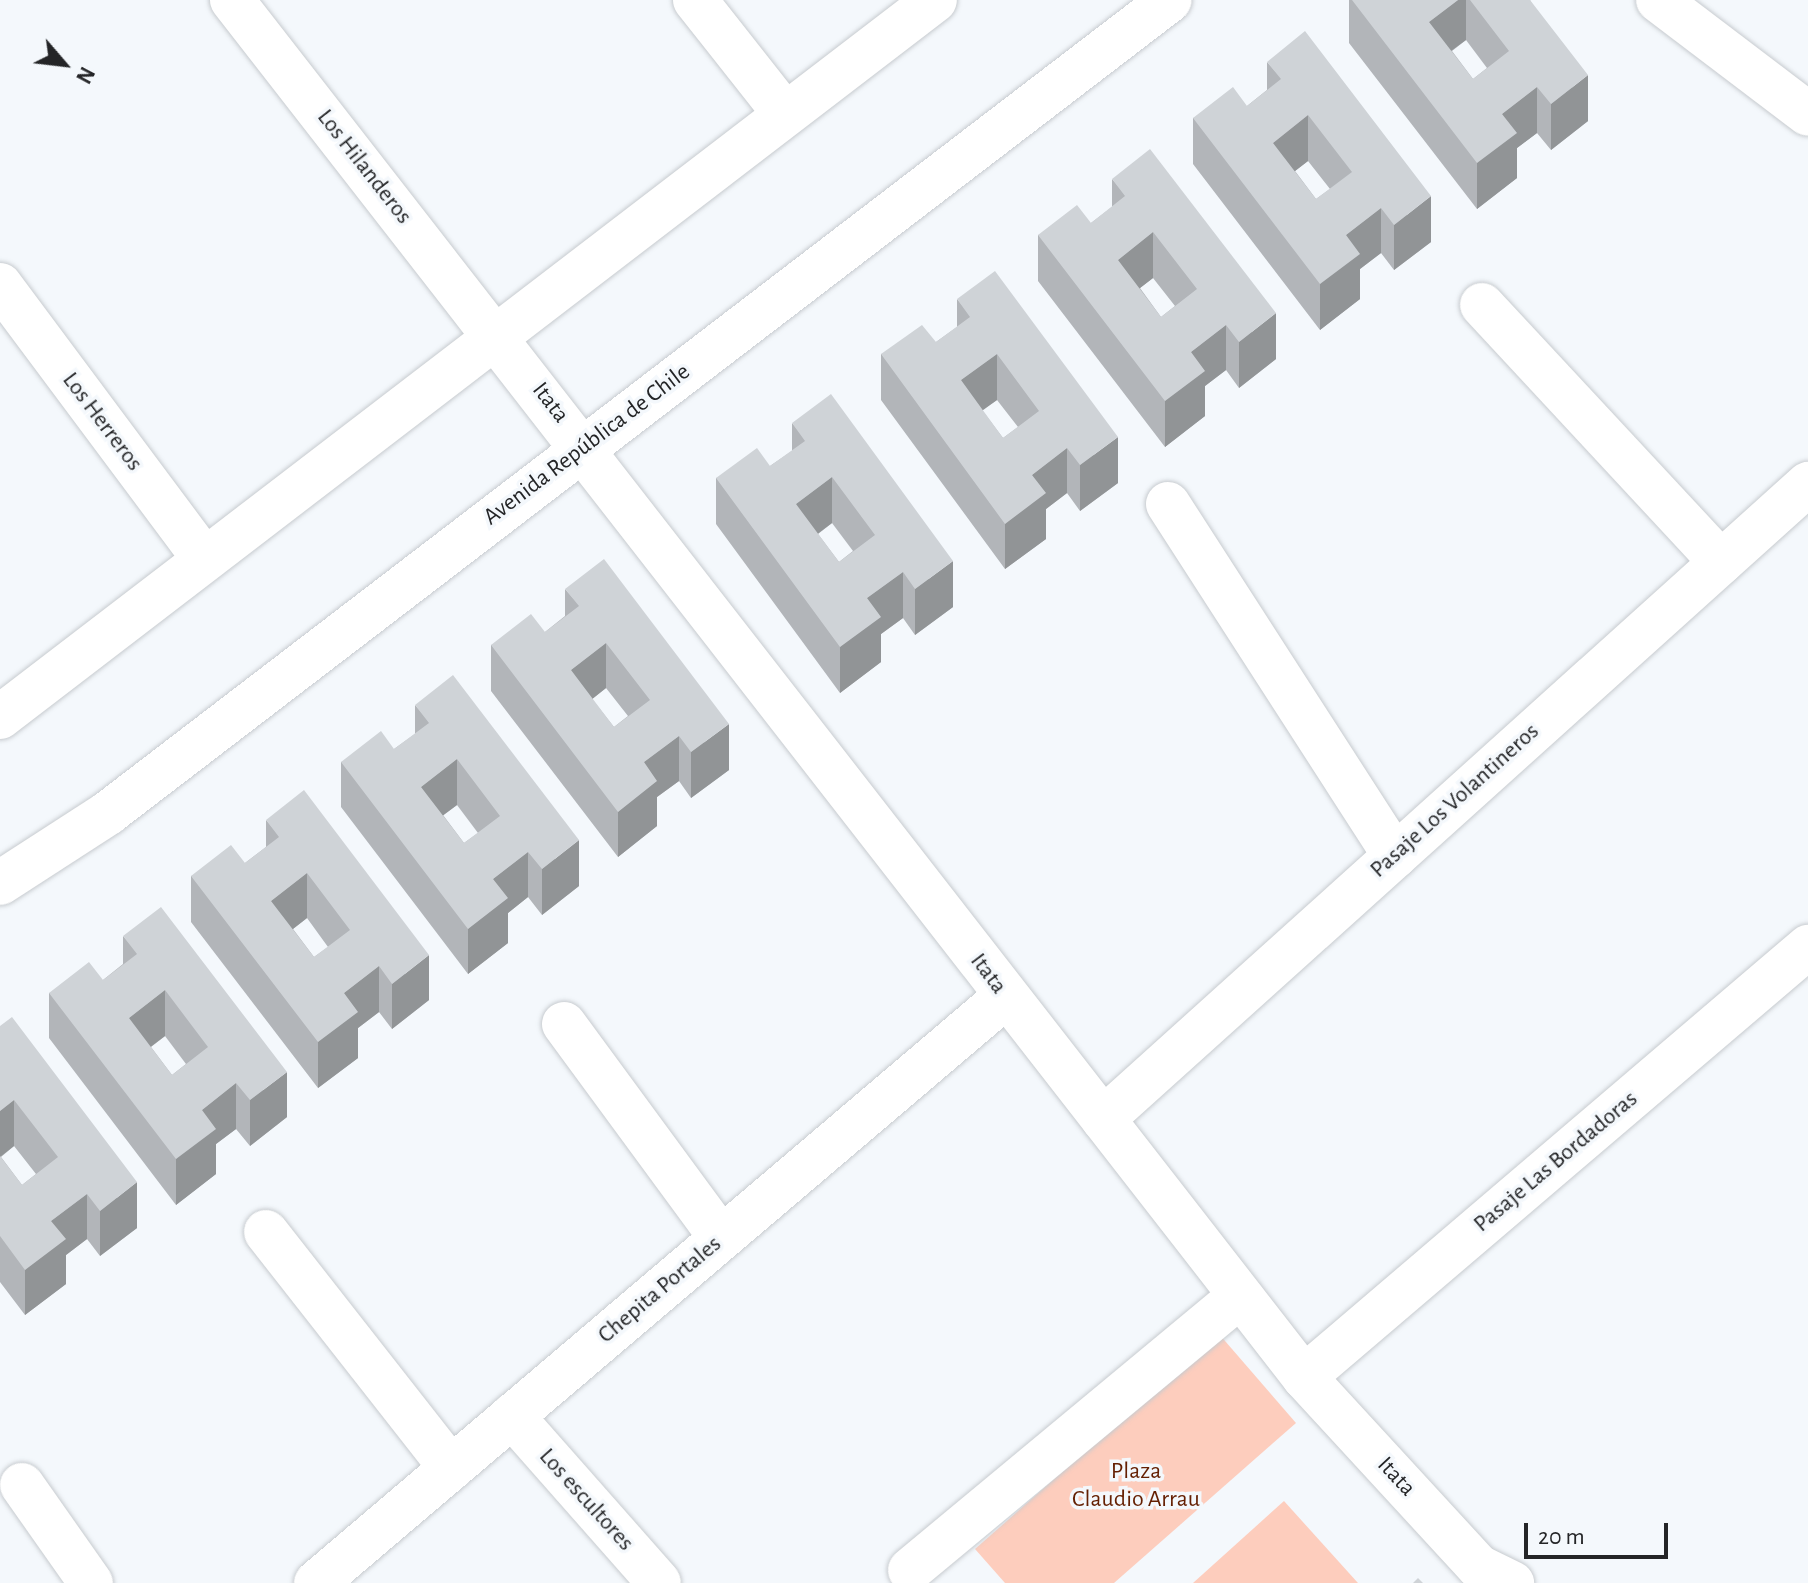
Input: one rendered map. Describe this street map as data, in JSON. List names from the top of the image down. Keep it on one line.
{"streets":{"street":["Los Hilanderos","Itata","Los Herreros","Avenida República de Chile","Pasaje Los Volantineros","Pasaje Las Bordadoras","Chepita Portales","Los escultores"]},"crossings":[["Los Hilanderos","Itata"],["Itata","Avenida República de Chile"],["Itata","Pasaje Los Volantineros"],["Itata","Pasaje Las Bordadoras"],["Itata","Chepita Portales"],["Chepita Portales","Los escultores"]],"parks":["Plaza Claudio Arrau"],"scale_bar":"20 m","north":"bottom right"}
